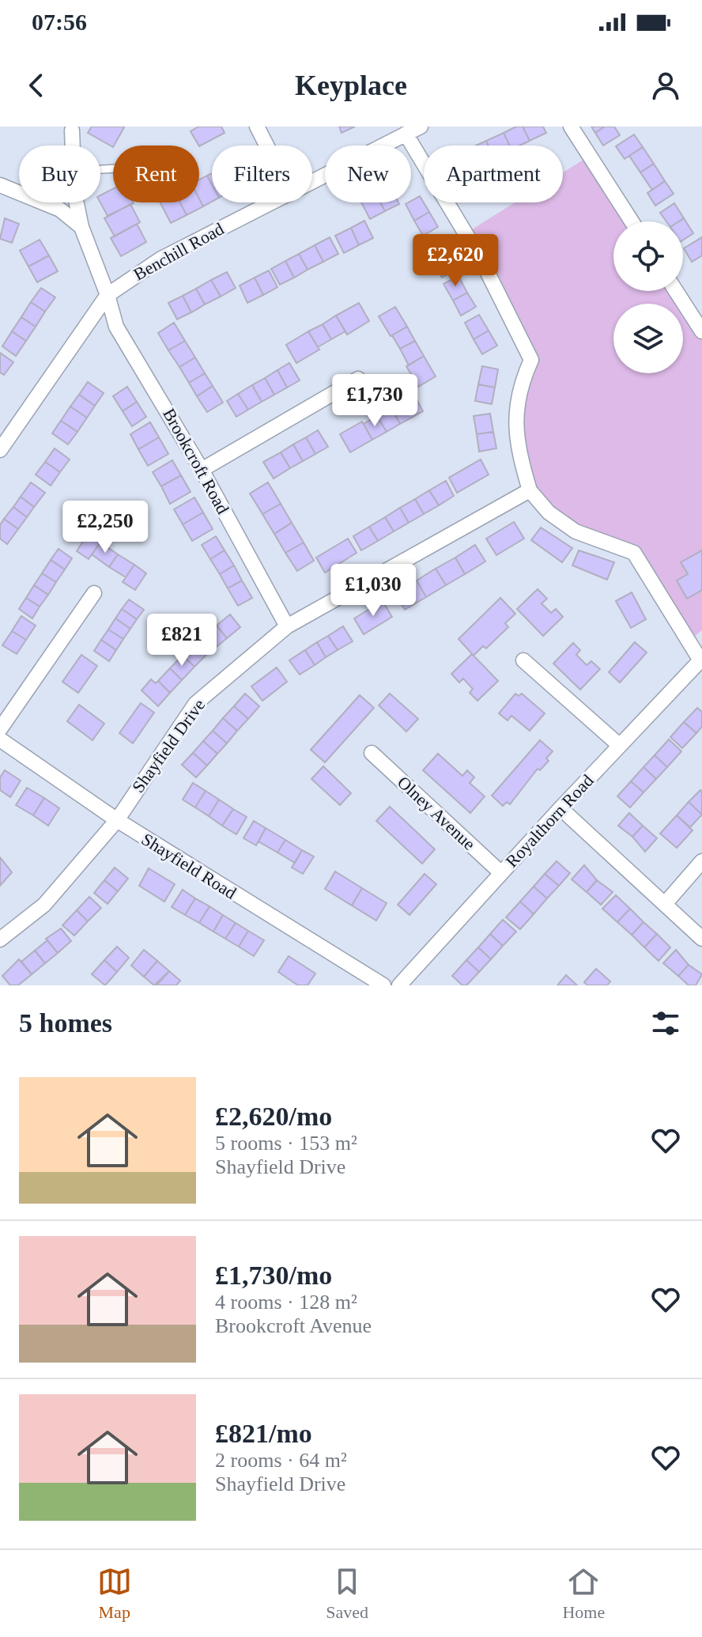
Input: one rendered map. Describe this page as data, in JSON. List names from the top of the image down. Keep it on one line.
{"streets":{"street":["Benchill Road","Brookcroft Road","Shayfield Drive","Olney Avenue","Royalthorn Road","Shayfield Road"]},"crossings":[["Benchill Road","Brookcroft Road"],["Brookcroft Road","Shayfield Drive"],["Shayfield Drive","Shayfield Road"],["Olney Avenue","Royalthorn Road"]],"page":{"status":"07:56","header":"Keyplace","chip":["Buy","Rent","Filters","New","Apartment"],"price":["£2,620","£1,730","£2,250","£1,030","£821"],"heading":"5 homes","list":[{"name":"£2,620/mo","note":"5 rooms · 153 m² · Shayfield Drive"},{"name":"£1,730/mo","note":"4 rooms · 128 m² · Brookcroft Avenue"},{"name":"£821/mo","note":"2 rooms · 64 m² · Shayfield Drive"}],"tabs":["Map","Saved","Home"]}}
